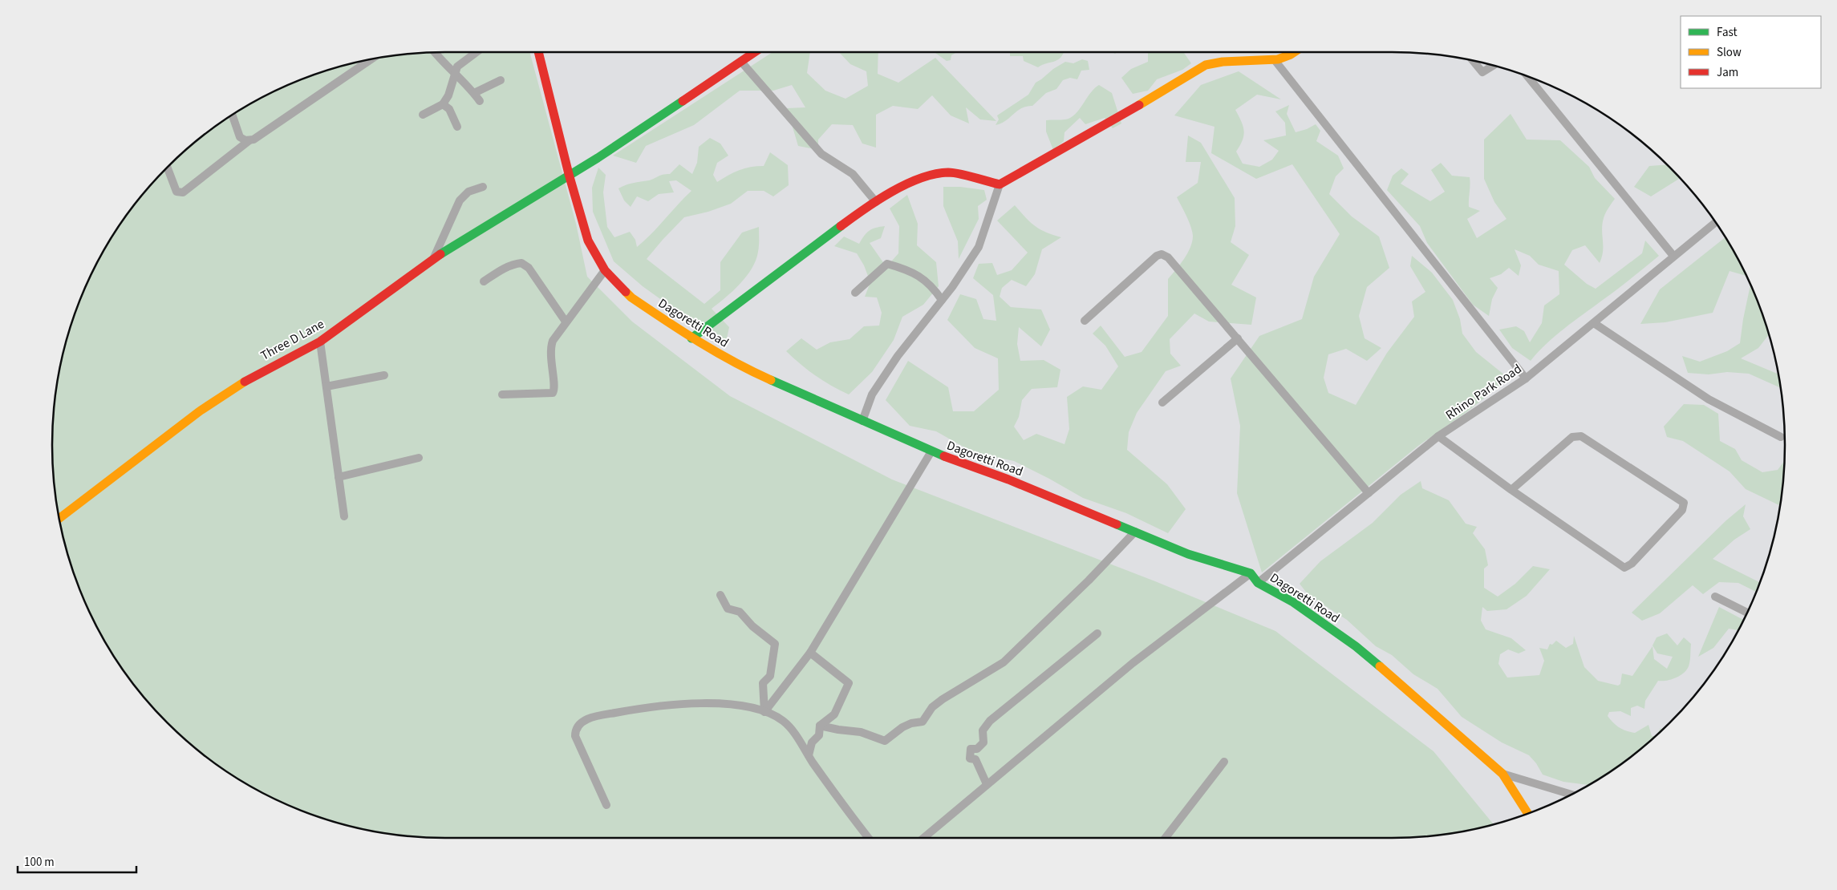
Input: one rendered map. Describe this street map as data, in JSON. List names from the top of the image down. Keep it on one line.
{"streets":{"street":["Dagoretti Road","Three D Lane","Rhino Park Road"]},"crossings":[["Dagoretti Road","Three D Lane"],["Dagoretti Road","Rhino Park Road"]],"legend":["Fast","Slow","Jam"],"scale_bar":"100 m"}
